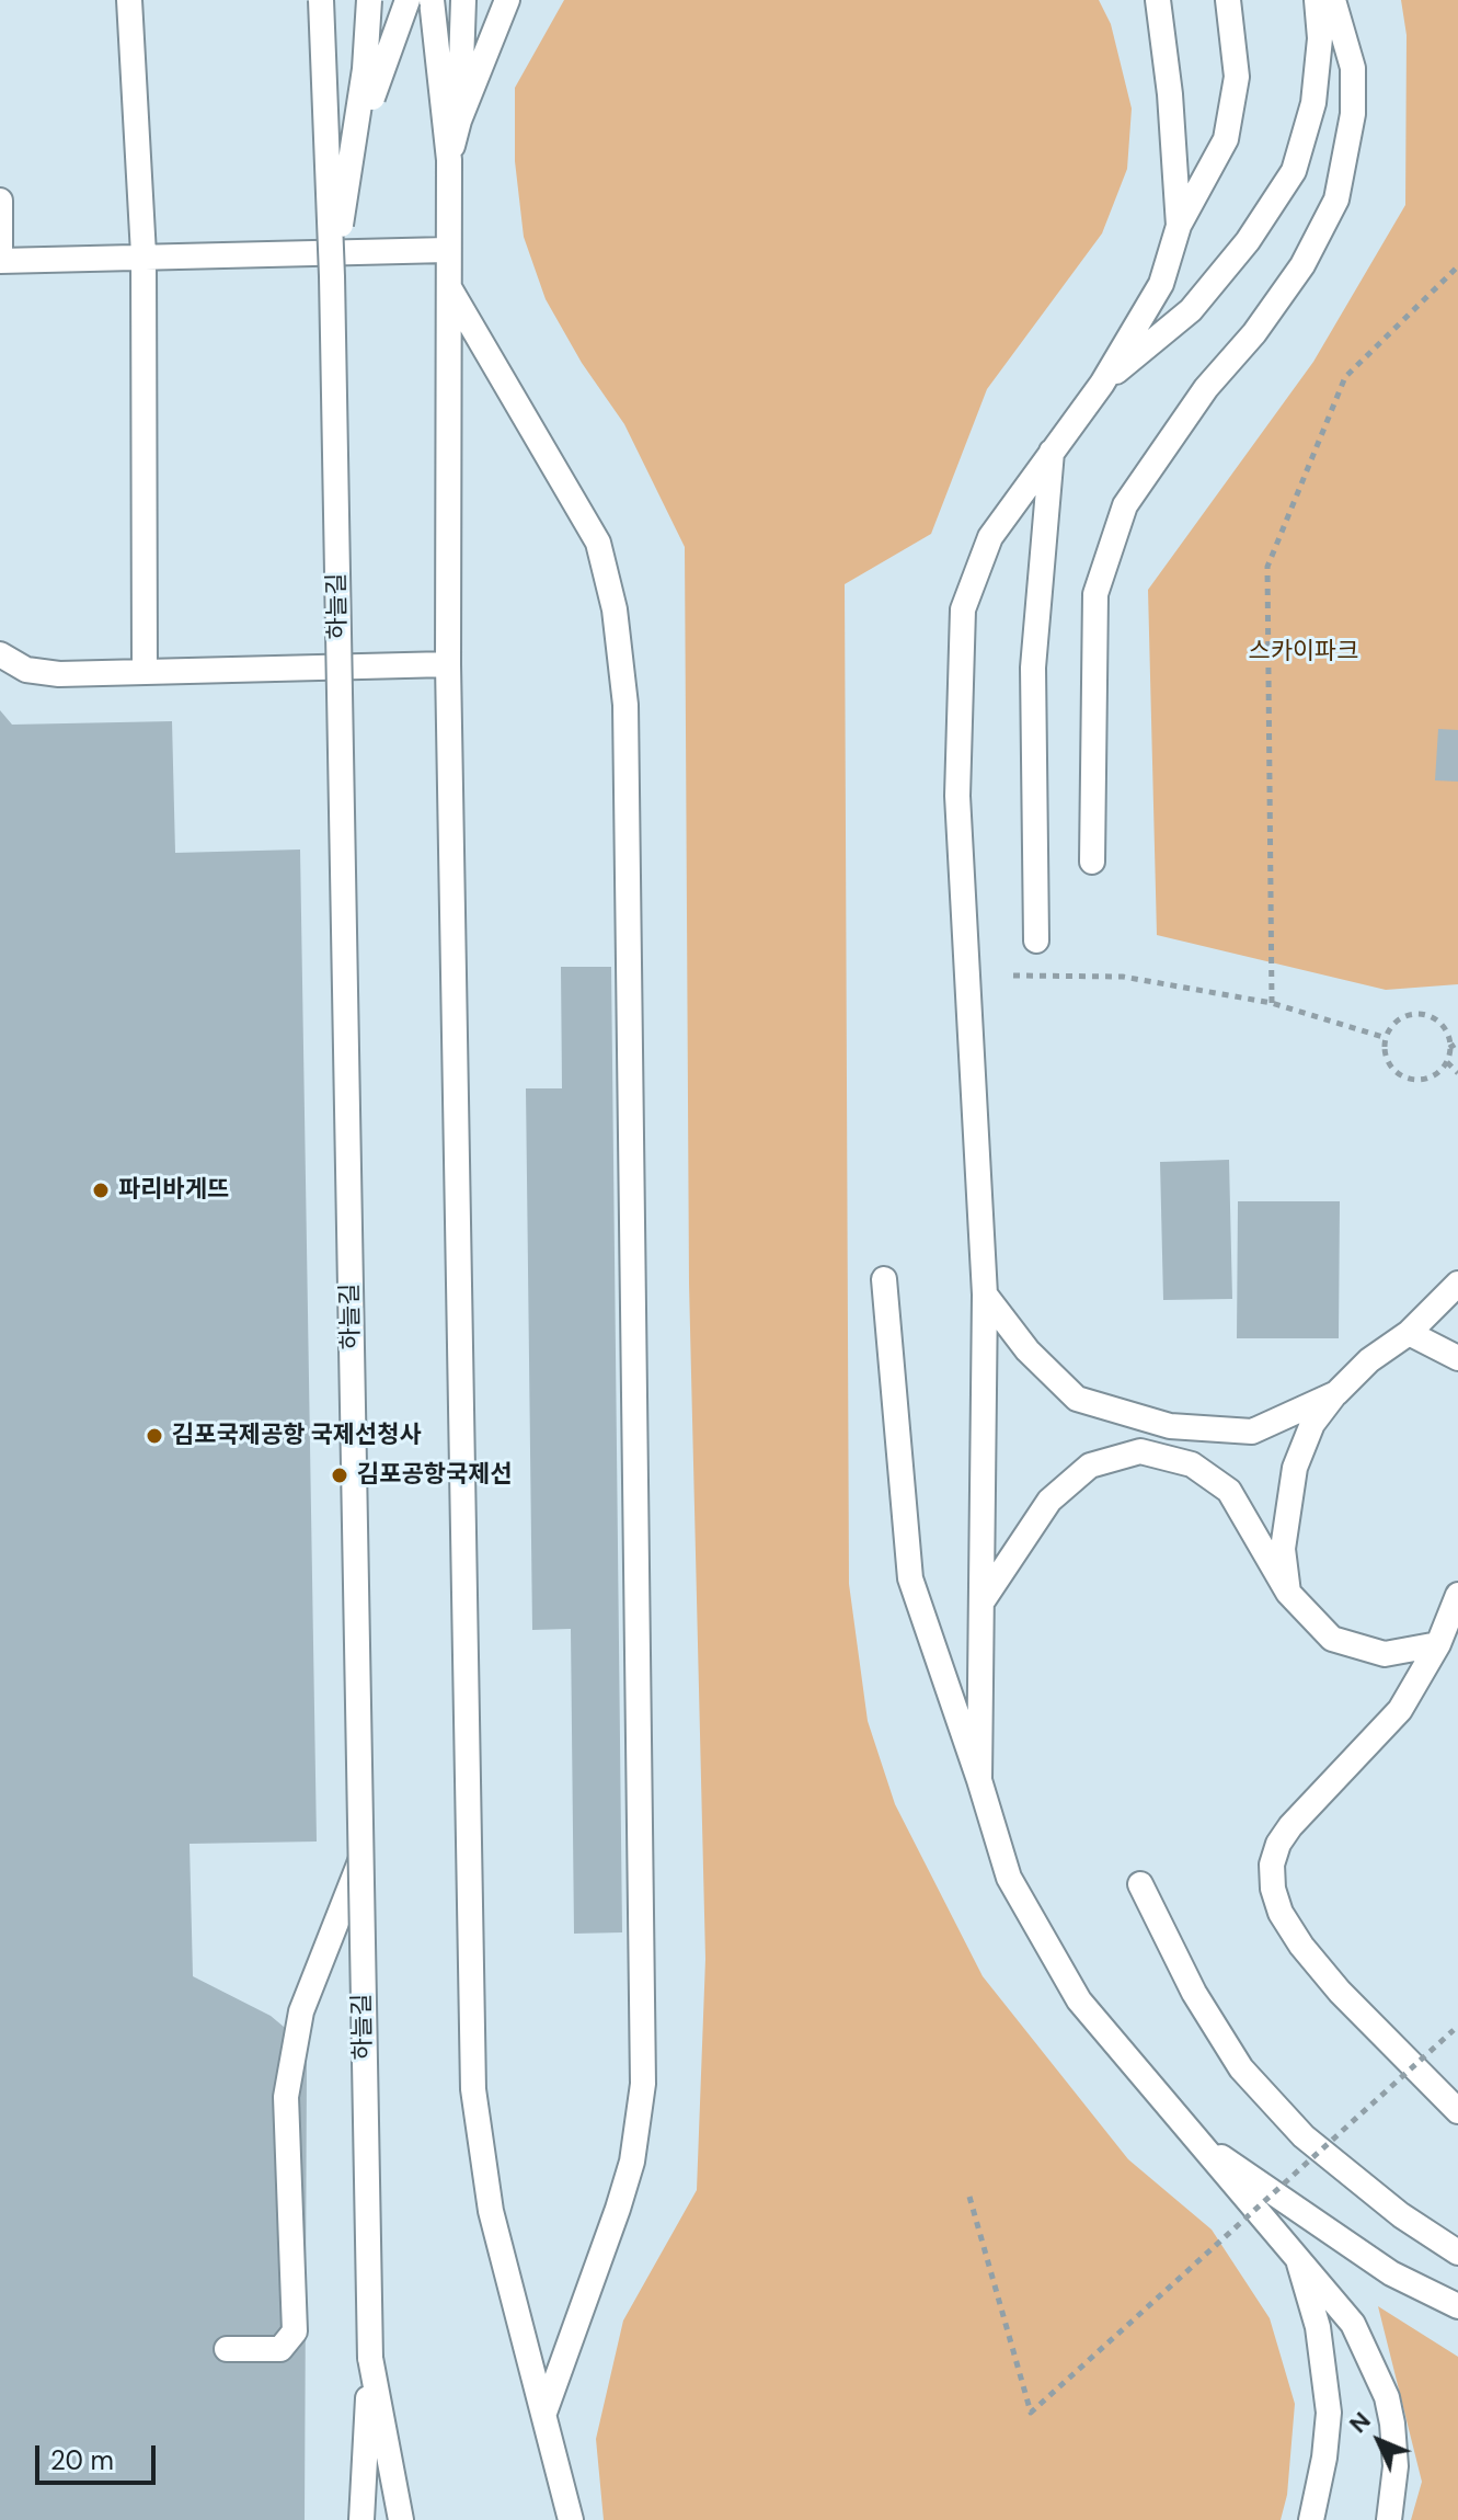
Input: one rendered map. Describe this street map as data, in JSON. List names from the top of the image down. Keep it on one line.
{"streets":{"lane":["하늘길"]},"parks":["스카이파크"],"places":["파리바게뜨","김포국제공항 국제선청사","김포공항국제선"],"scale_bar":"20 m","north":"top left"}
